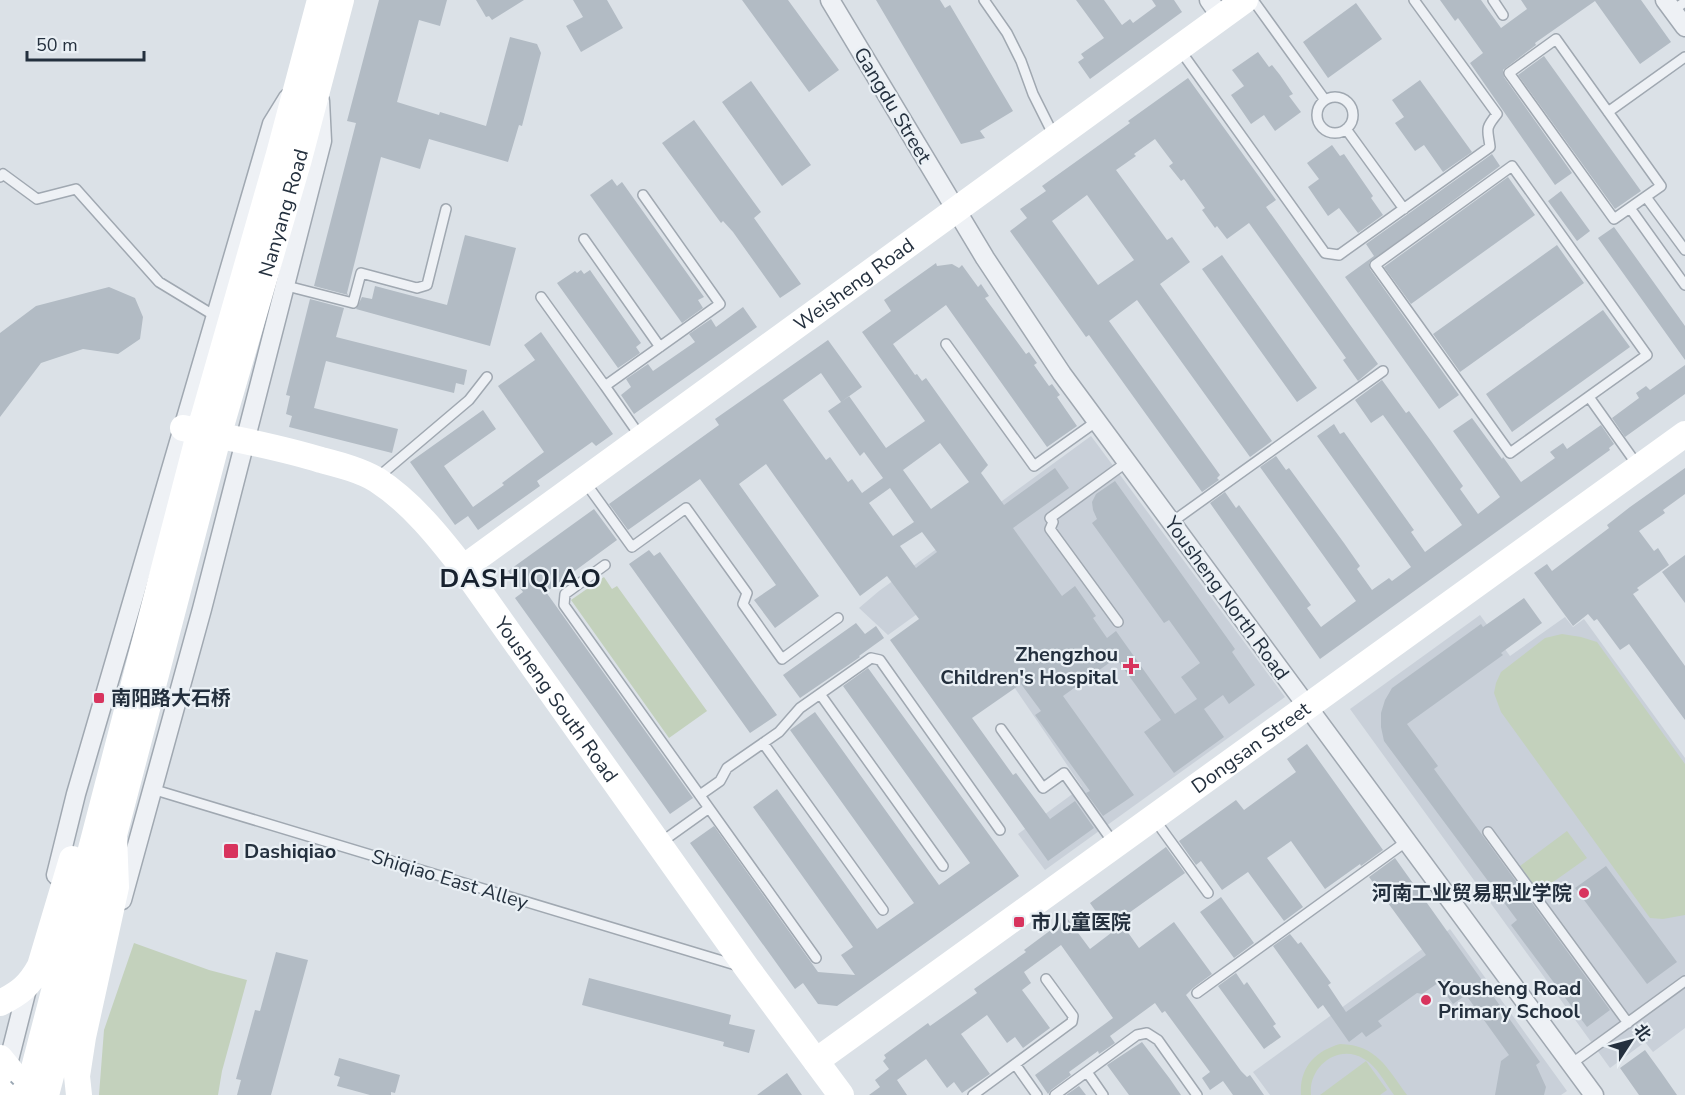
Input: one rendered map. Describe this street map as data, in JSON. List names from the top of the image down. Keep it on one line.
{"streets":{"street":["Gangdu Street","Nanyang Road","Weisheng Road","Yousheng North Road","Yousheng South Road","Dongsan Street"],"lane":["Shiqiao East Alley"]},"crossings":[["Gangdu Street","Weisheng Road"],["Gangdu Street","Yousheng North Road"],["Nanyang Road","Yousheng South Road"],["Weisheng Road","Yousheng North Road"],["Weisheng Road","Yousheng South Road"],["Yousheng North Road","Dongsan Street"],["Yousheng South Road","Dongsan Street"],["Yousheng South Road","Shiqiao East Alley"]],"districts":["DASHIQIAO"],"places":{"health":["Zhengzhou Children's Hospital"],"transit":["南阳路大石桥","Dashiqiao","市儿童医院"],"other":["河南工业贸易职业学院","Yousheng Road Primary School"]},"scale_bar":"50 m","north":"top right"}
